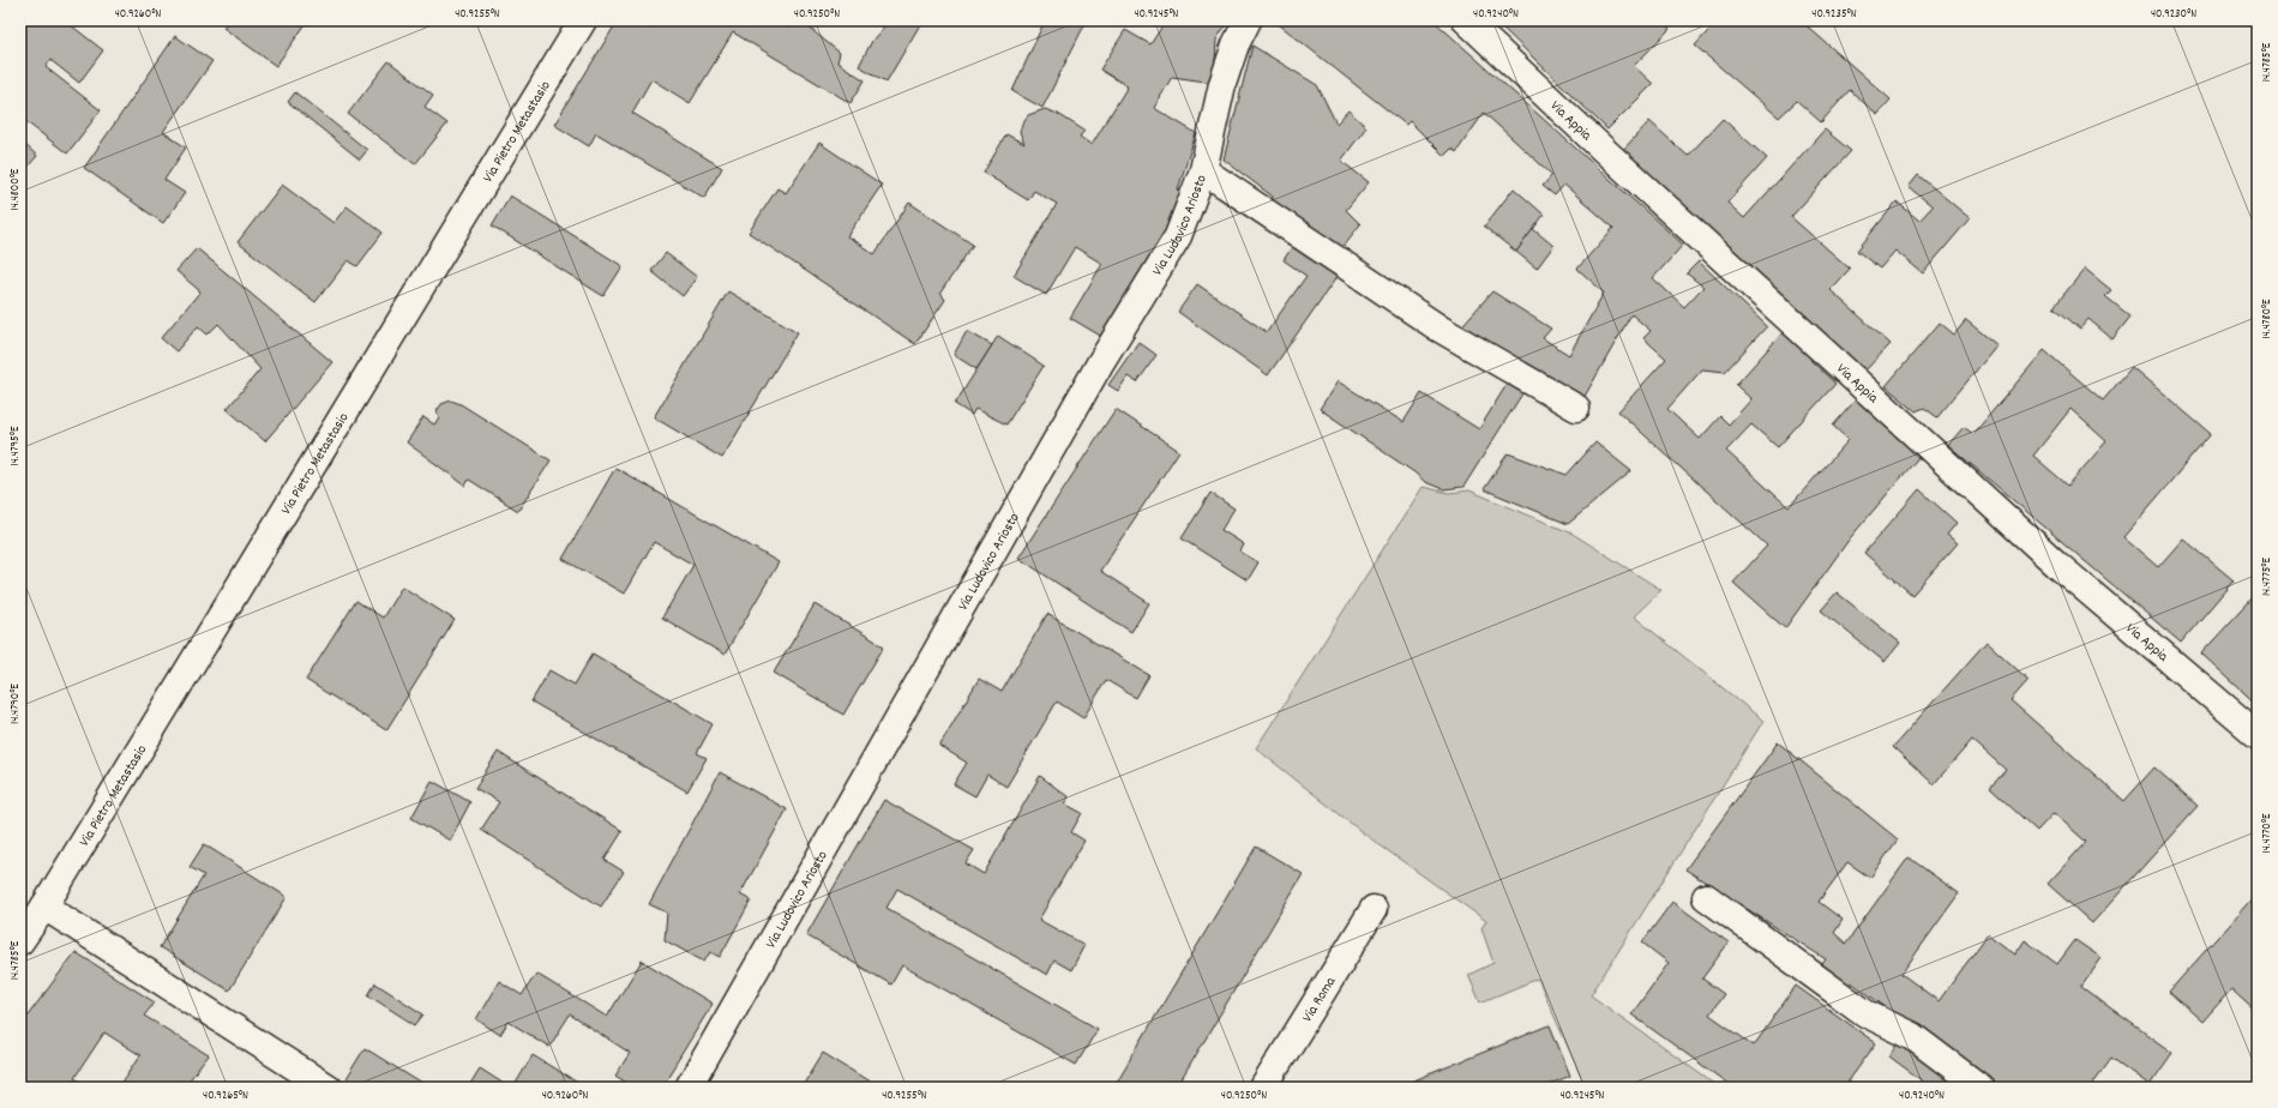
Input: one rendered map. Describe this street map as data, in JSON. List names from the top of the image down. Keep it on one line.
{"streets":{"street":["Via Appia","Via Pietro Metastasio","Via Ludovico Ariosto","Via Roma"]},"coordinates":["40.9260°N","40.9255°N","40.9250°N","40.9245°N","40.9240°N","40.9235°N","40.9230°N","14.4785°E","14.4800°E","14.4780°E","14.4795°E","14.4775°E","14.4790°E","14.4770°E","40.9265°N"]}
